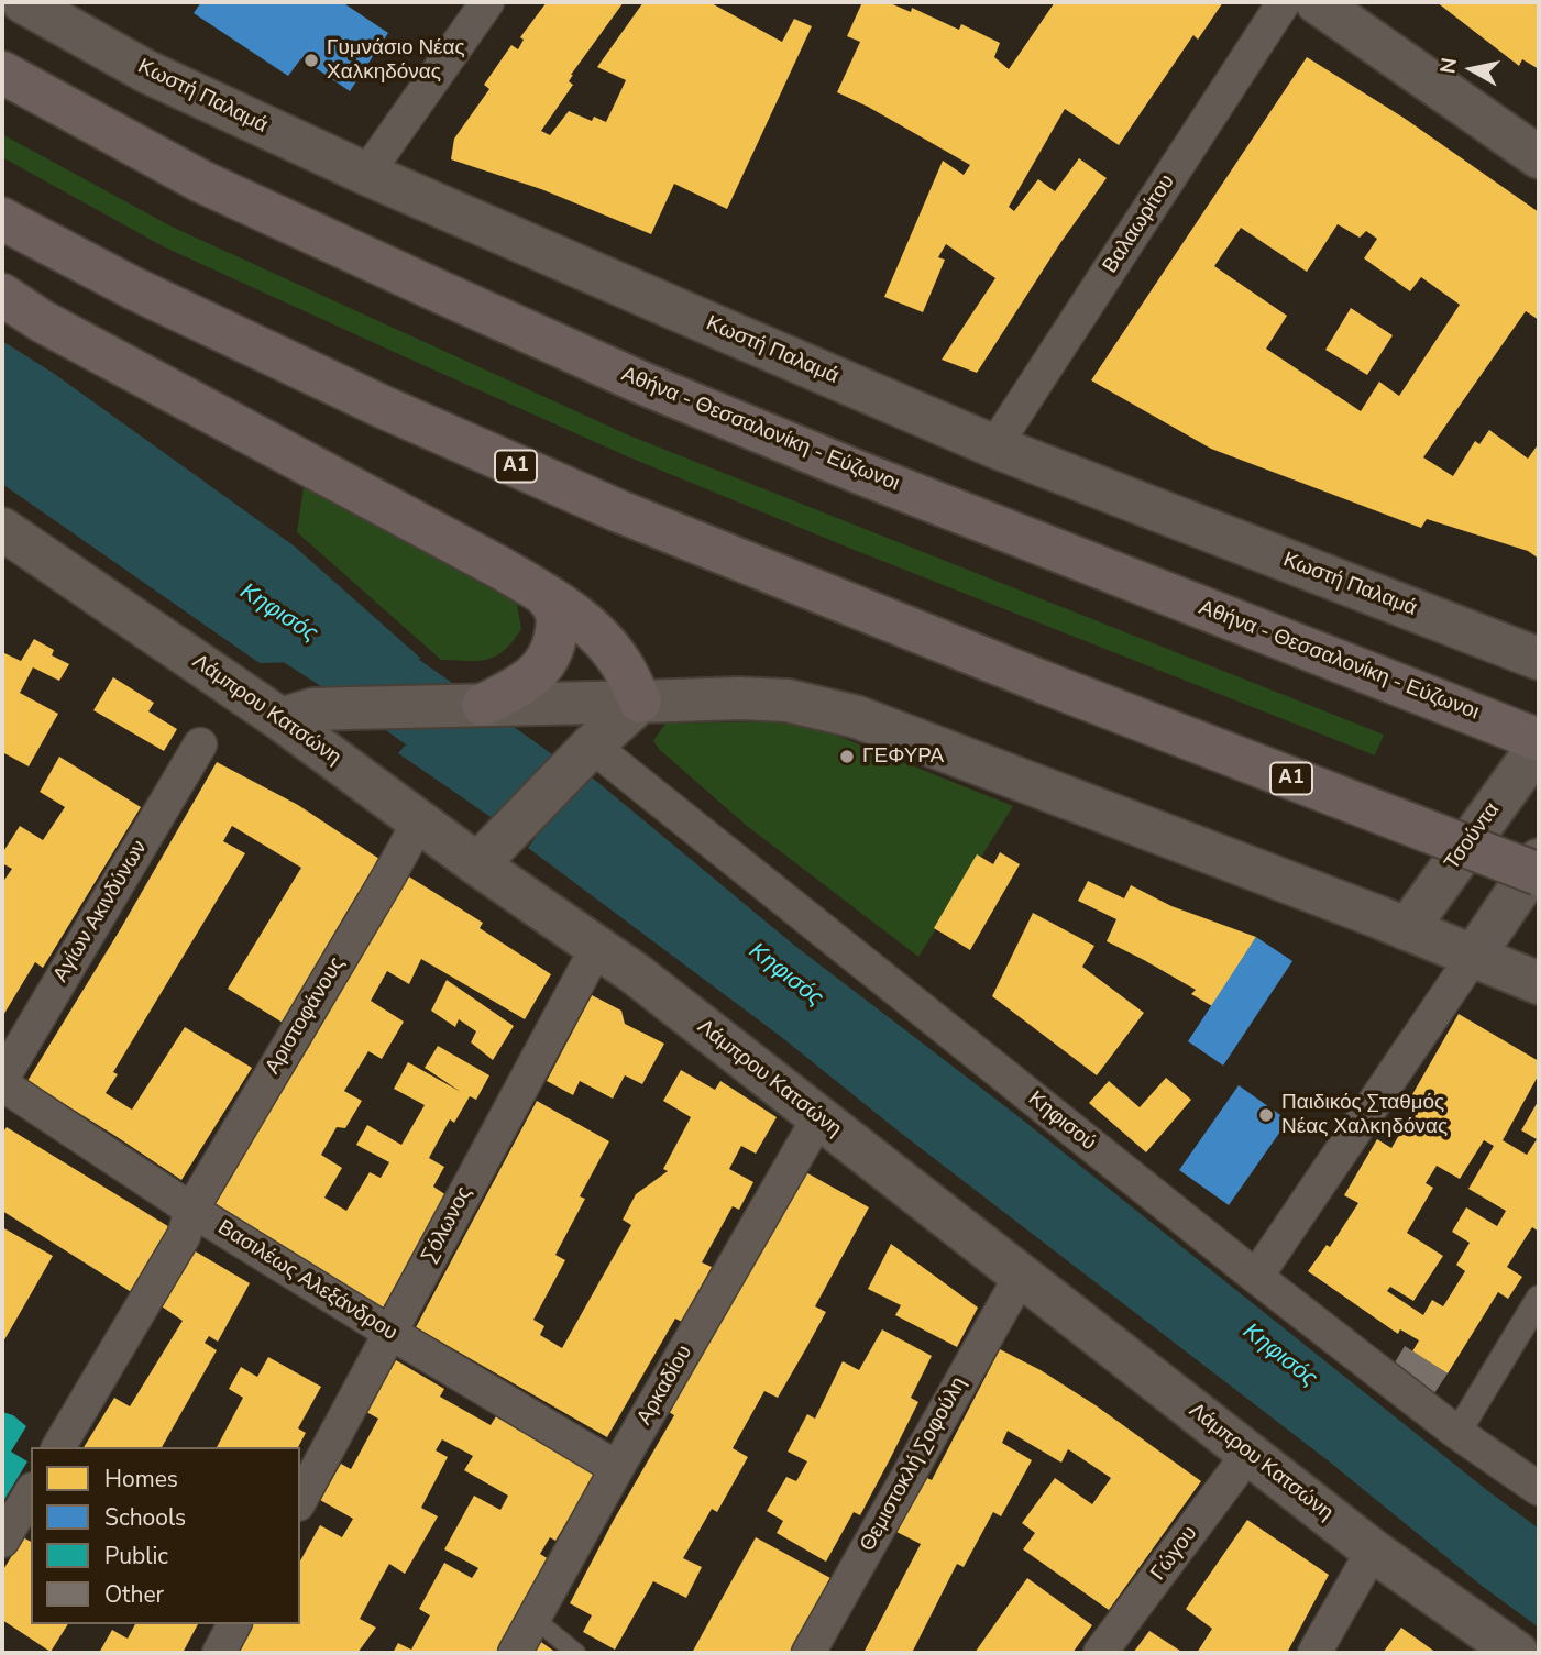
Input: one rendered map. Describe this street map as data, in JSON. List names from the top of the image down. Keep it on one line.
{"streets":{"highway":["Αθήνα - Θεσσαλονίκη - Εύζωνοι","Α1"],"street":["Κωστή Παλαμά","Βαλαωρίτου","Λάμπρου Κατσώνη","Τσούντα","Αγίων Ακινδύνων","Αριστοφάνους","Κηφισού","Σόλωνος","Βασιλέως Αλεξάνδρου","Αρκαδίου","Θεμιστοκλή Σοφούλη","Γώγου"]},"crossings":[["Κωστή Παλαμά","Βαλαωρίτου"],["Λάμπρου Κατσώνη","Αριστοφάνους"],["Λάμπρου Κατσώνη","Σόλωνος"],["Λάμπρου Κατσώνη","Αρκαδίου"],["Λάμπρου Κατσώνη","Θεμιστοκλή Σοφούλη"],["Λάμπρου Κατσώνη","Γώγου"],["Αγίων Ακινδύνων","Βασιλέως Αλεξάνδρου"],["Αριστοφάνους","Βασιλέως Αλεξάνδρου"],["Σόλωνος","Βασιλέως Αλεξάνδρου"],["Βασιλέως Αλεξάνδρου","Αρκαδίου"]],"water":["Κηφισός"],"places":["Γυμνάσιο Νέας Χαλκηδόνας","ΓΕΦΥΡΑ","Παιδικός Σταθμός Νέας Χαλκηδόνας"],"legend":["Homes","Schools","Public","Other"],"north":"left"}
